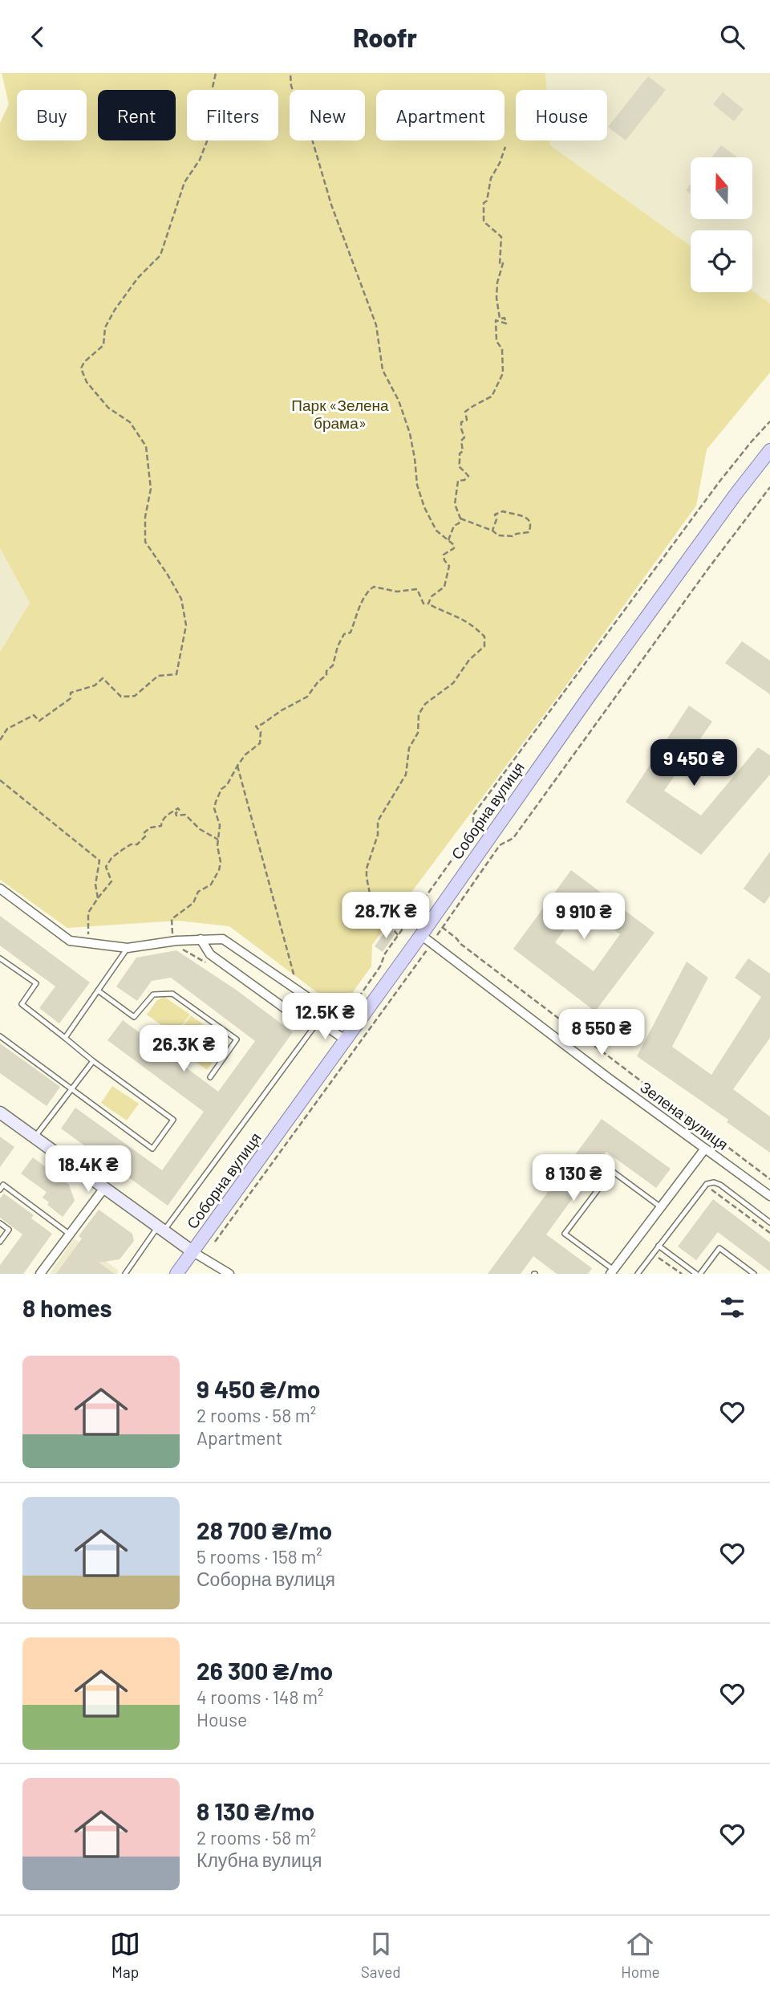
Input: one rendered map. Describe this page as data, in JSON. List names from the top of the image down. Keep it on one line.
{"streets":{"main road":["Соборна вулиця"],"street":["Зелена вулиця"]},"crossings":[["Соборна вулиця","Зелена вулиця"]],"parks":["Парк «Зелена брама»"],"north":"top","page":{"header":"Roofr","chip":["Buy","Rent","Filters","New","Apartment","House"],"price":["9 450 ₴","28.7K ₴","9 910 ₴","12.5K ₴","8 550 ₴","26.3K ₴","18.4K ₴","8 130 ₴"],"heading":"8 homes","list":[{"name":"9 450 ₴/mo","note":"2 rooms · 58 m² · Apartment"},{"name":"28 700 ₴/mo","note":"5 rooms · 158 m² · Соборна вулиця"},{"name":"26 300 ₴/mo","note":"4 rooms · 148 m² · House"},{"name":"8 130 ₴/mo","note":"2 rooms · 58 m² · Клубна вулиця"}],"tabs":["Map","Saved","Home"]}}
